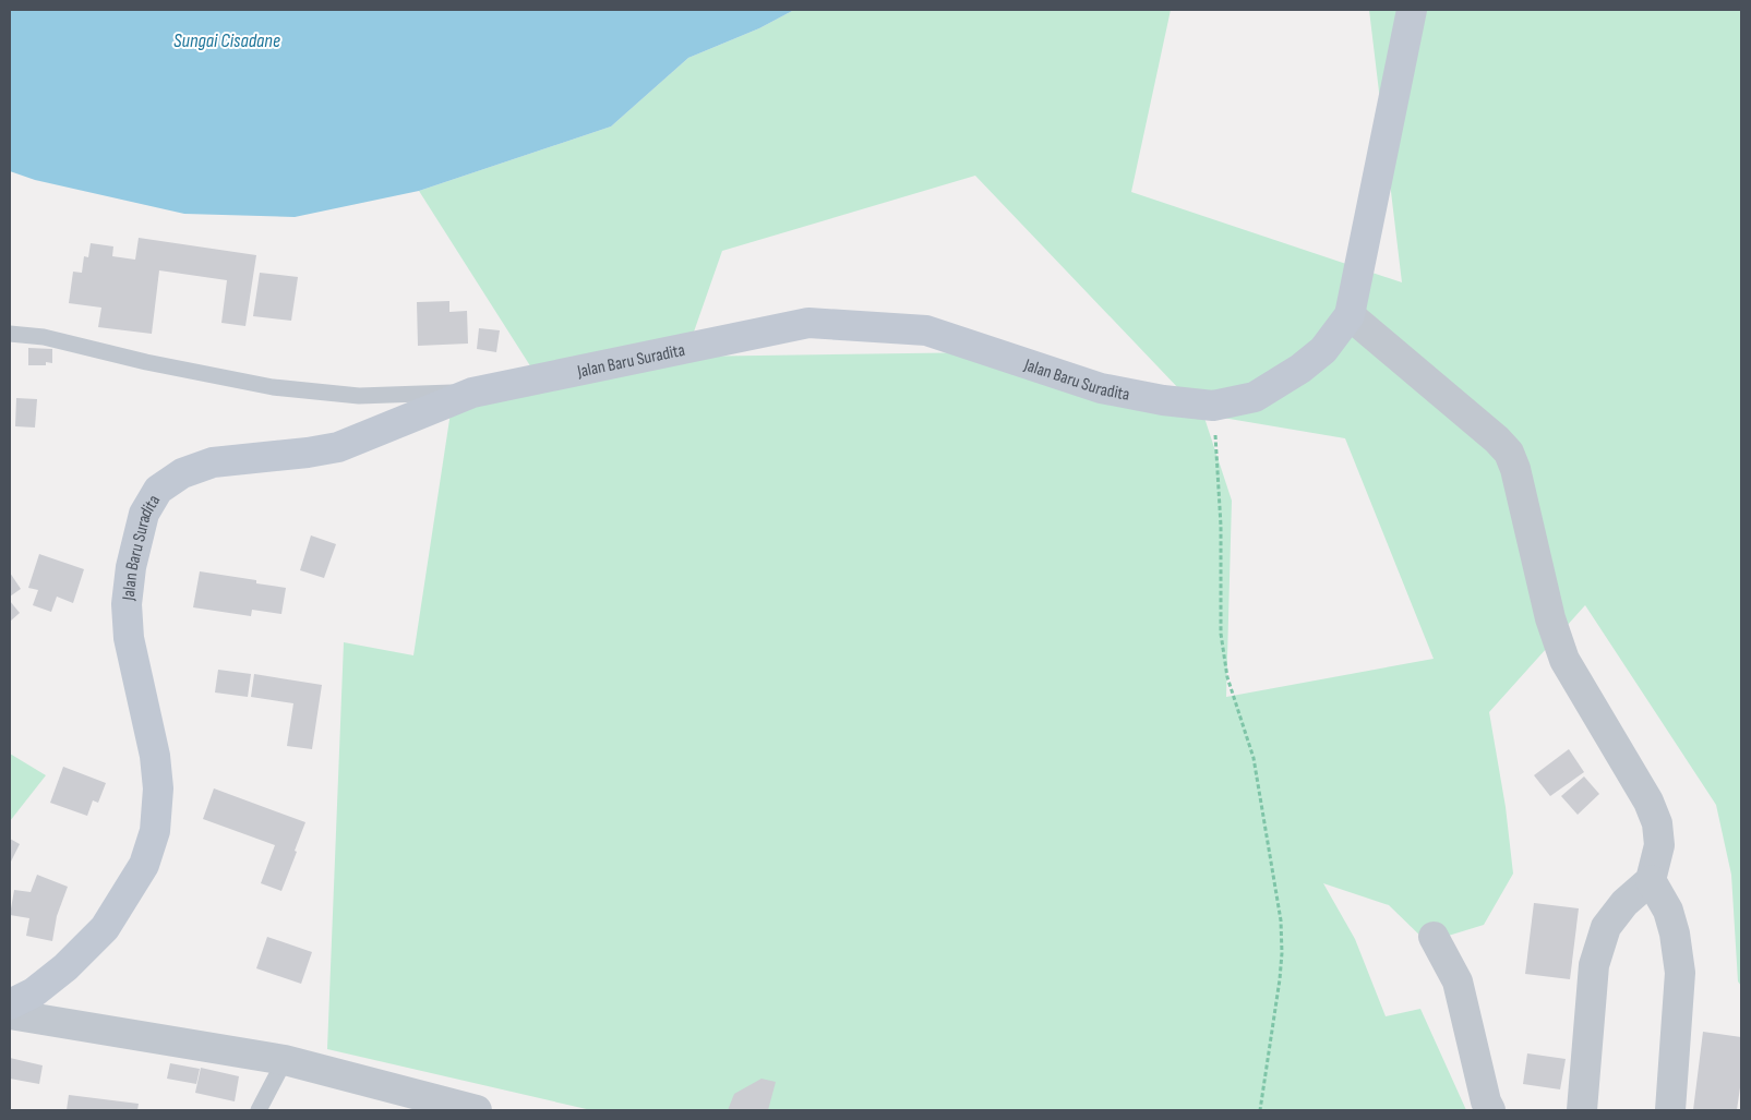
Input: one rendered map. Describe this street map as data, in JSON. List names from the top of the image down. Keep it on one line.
{"streets":{"main road":["Jalan Baru Suradita"]},"water":["Sungai Cisadane"]}
